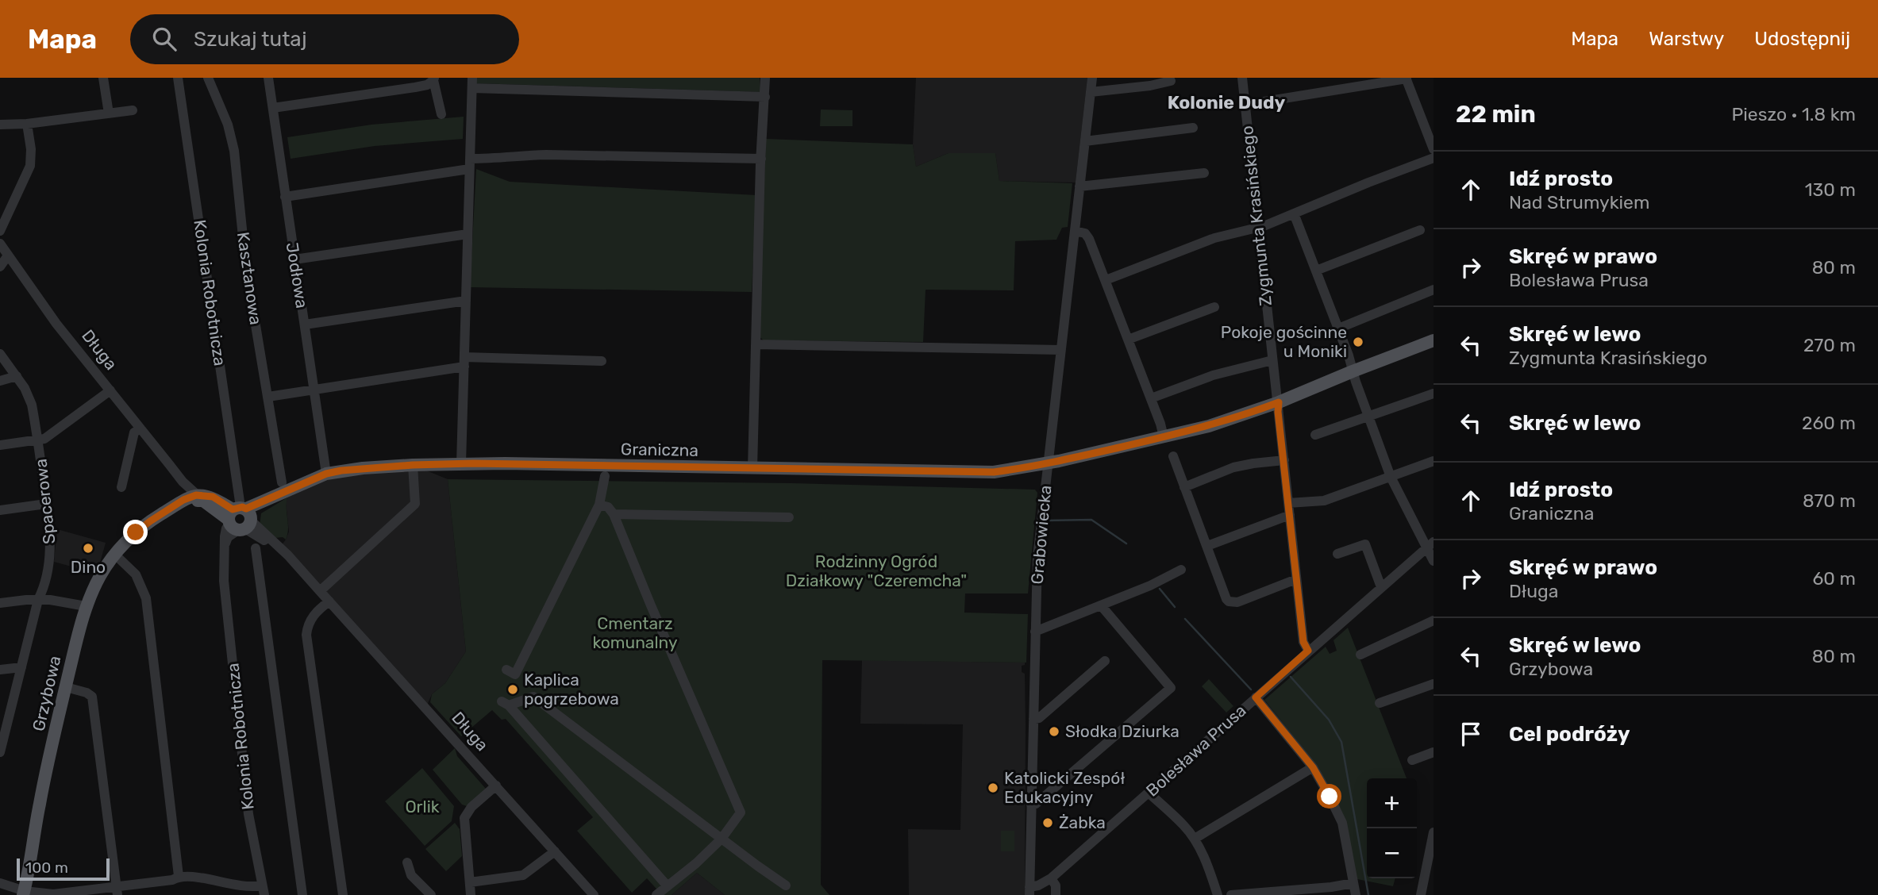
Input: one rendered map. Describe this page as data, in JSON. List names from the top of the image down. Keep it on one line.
{"streets":{"main road":["Długa","Graniczna","Grzybowa"],"street":["Zygmunta Krasińskiego","Jodłowa","Kasztanowa","Kolonia Robotnicza","Spacerowa","Grabowiecka","Bolesława Prusa"]},"crossings":[["Zygmunta Krasińskiego","Graniczna"],["Zygmunta Krasińskiego","Bolesława Prusa"],["Jodłowa","Graniczna"],["Kolonia Robotnicza","Długa"],["Kolonia Robotnicza","Graniczna"],["Długa","Graniczna"],["Długa","Grzybowa"],["Graniczna","Grabowiecka"],["Grabowiecka","Bolesława Prusa"]],"districts":["Kolonie Dudy"],"parks":["Rodzinny Ogród Działkowy \"Czeremcha\"","Cmentarz komunalny","Orlik"],"places":["Pokoje gościnne u Moniki","Dino","Kaplica pogrzebowa","Słodka Dziurka","Katolicki Zespół Edukacyjny","Żabka"],"scale_bar":"100 m","page":{"header":"Mapa","search":"Szukaj tutaj","nav":["Mapa","Warstwy","Udostępnij"],"heading":["22 min","Pieszo · 1.8 km"],"list":[["Idź prosto","Nad Strumykiem","130 m"],["Skręć w prawo","Bolesława Prusa","80 m"],["Skręć w lewo","Zygmunta Krasińskiego","270 m"],["Skręć w lewo","260 m"],["Idź prosto","Graniczna","870 m"],["Skręć w prawo","Długa","60 m"],["Skręć w lewo","Grzybowa","80 m"],"Cel podróży"],"map_buttons":["+","−"],"scale":"100 m"}}
